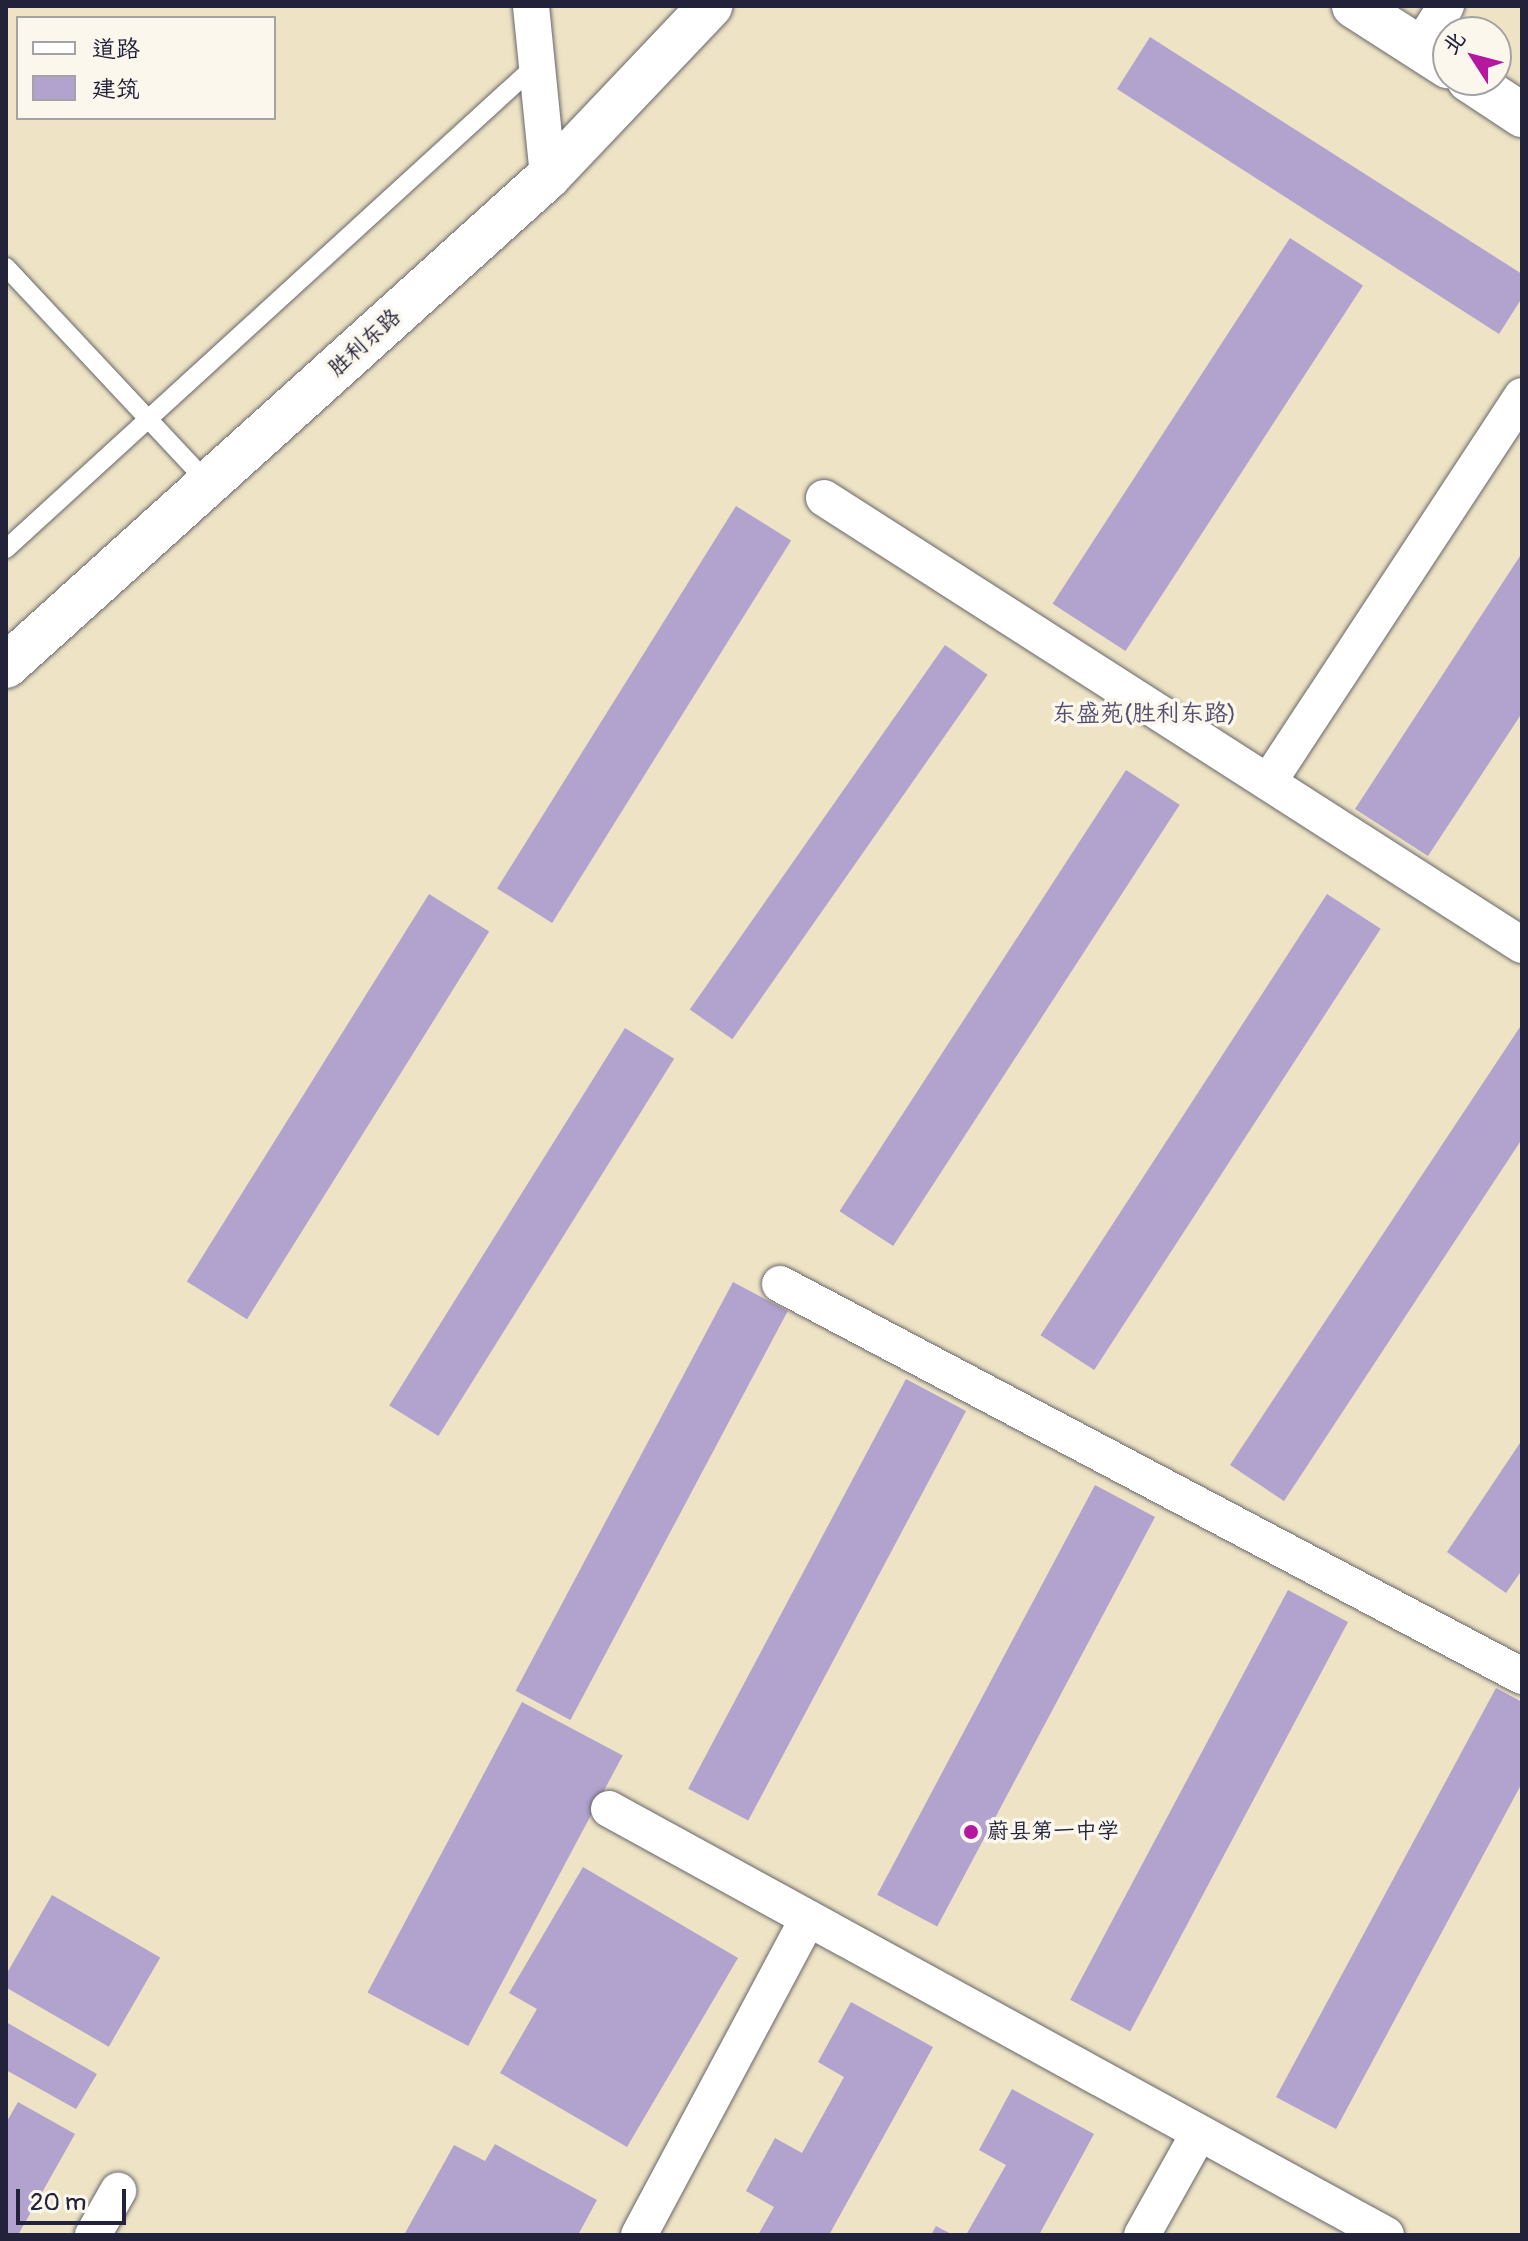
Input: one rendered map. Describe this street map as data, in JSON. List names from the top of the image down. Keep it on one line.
{"streets":{"main road":["胜利东路"]},"districts":["东盛苑(胜利东路)"],"places":["蔚县第一中学"],"legend":["道路","建筑"],"scale_bar":"20 m","north":"top left"}
